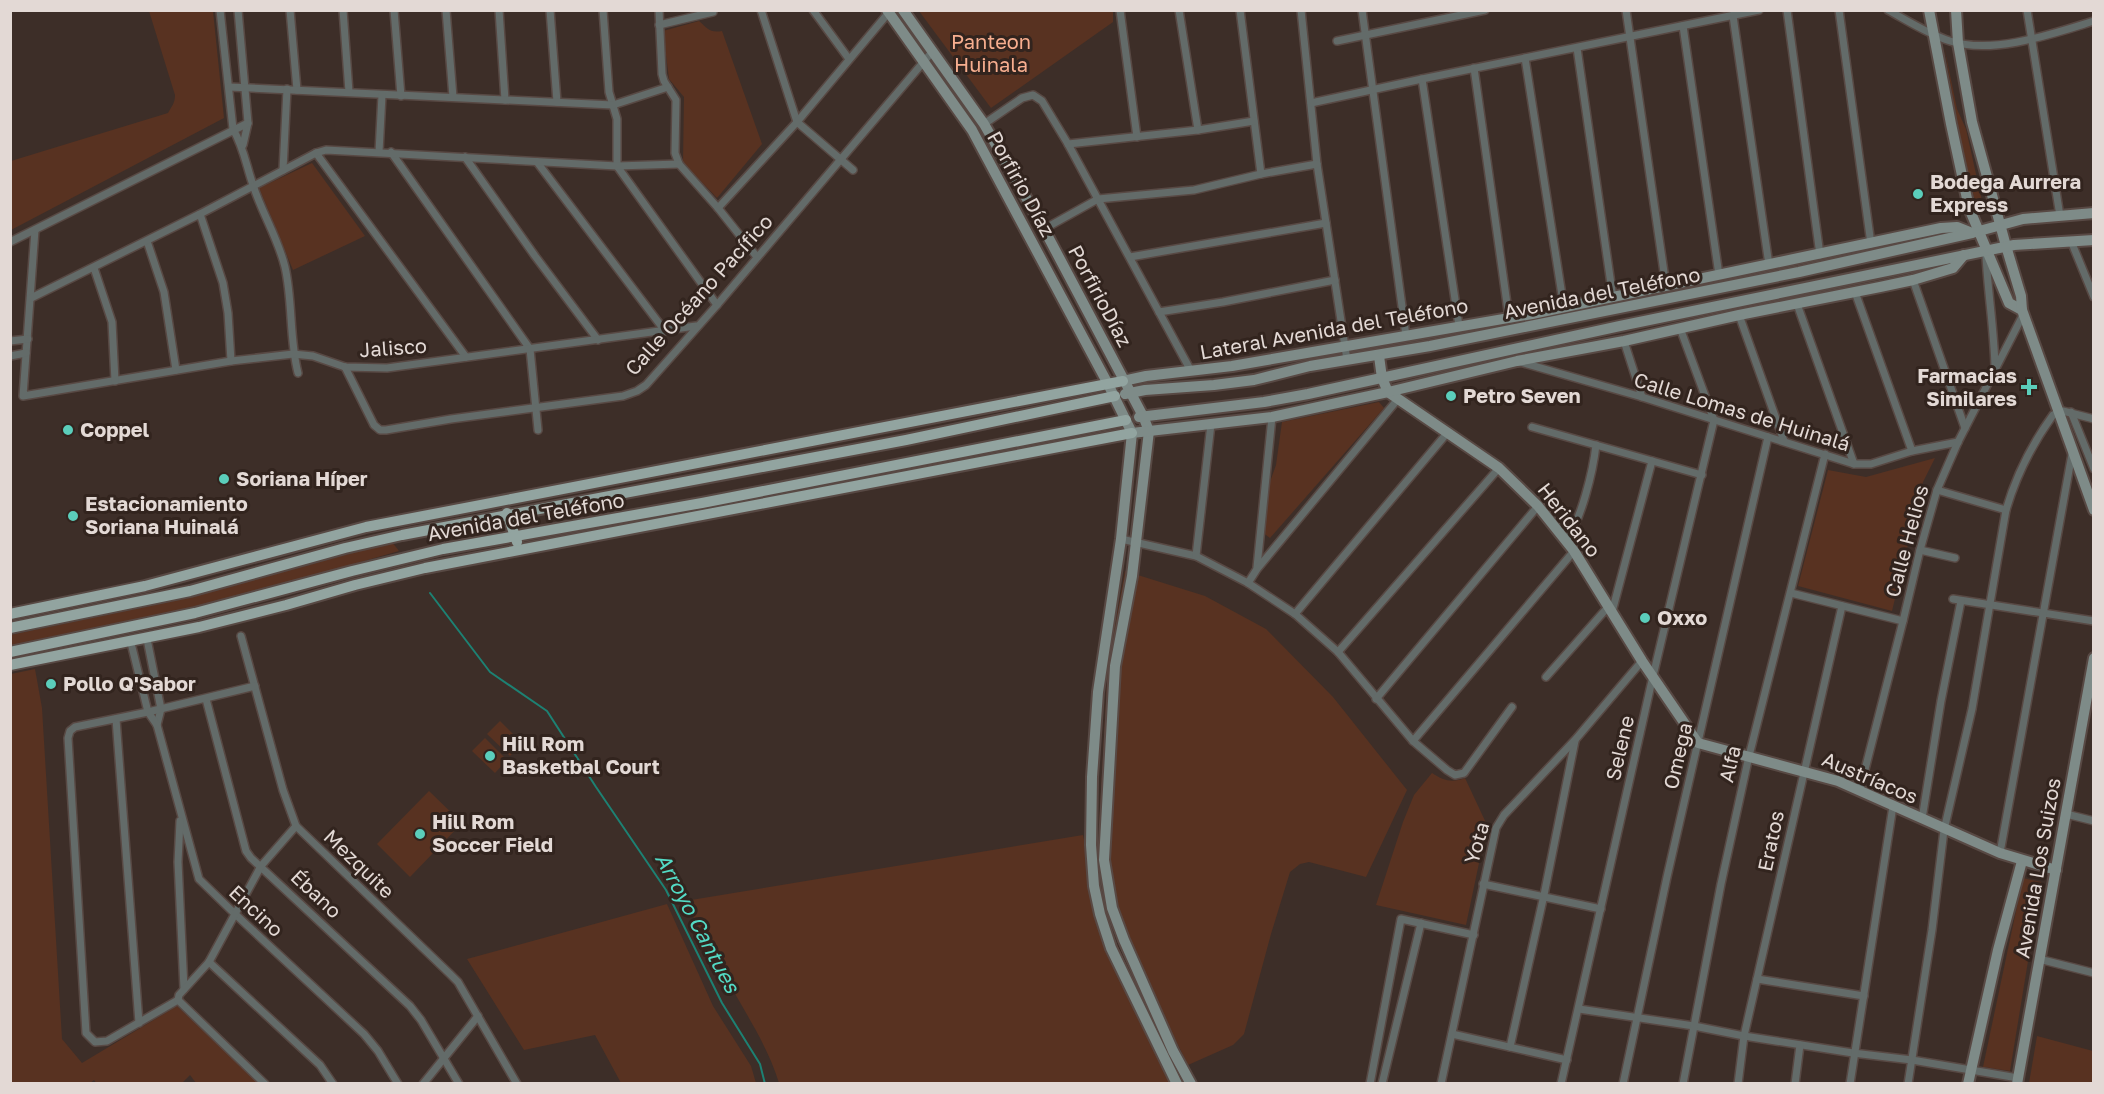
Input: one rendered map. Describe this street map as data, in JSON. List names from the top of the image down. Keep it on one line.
{"streets":{"main road":["Avenida del Teléfono"],"street":["Porfirio Díaz","Calle Océano Pacífico","PorfirioDíaz","Lateral Avenida del Teléfono","Jalisco","Calle Lomas de Huinalá","Heridano","Calle Helios","Selene","Omega","Alfa","Austríacos","Eratos","Yota","Mezquite","Avenida Los Suizos","Ébano","Encino"]},"crossings":[["Porfirio Díaz","Avenida del Teléfono"],["Porfirio Díaz","Calle Océano Pacífico"],["Avenida del Teléfono","PorfirioDíaz"],["Avenida del Teléfono","Lateral Avenida del Teléfono"],["Avenida del Teléfono","Heridano"],["Calle Océano Pacífico","PorfirioDíaz"],["Calle Océano Pacífico","Jalisco"],["PorfirioDíaz","Lateral Avenida del Teléfono"],["Calle Lomas de Huinalá","Calle Helios"],["Calle Lomas de Huinalá","Selene"],["Calle Lomas de Huinalá","Omega"],["Calle Lomas de Huinalá","Alfa"],["Heridano","Selene"],["Heridano","Omega"],["Heridano","Austríacos"],["Heridano","Yota"],["Calle Helios","Austríacos"],["Omega","Austríacos"],["Alfa","Austríacos"],["Austríacos","Eratos"],["Austríacos","Avenida Los Suizos"]],"water":["Arroyo Cantues"],"parks":["Panteon Huinala"],"places":{"other":["Bodega Aurrera Express","Petro Seven","Coppel","Soriana Híper","Estacionamiento Soriana Huinalá","Oxxo","Pollo Q'Sabor","Hill Rom Basketbal Court","Hill Rom Soccer Field"],"health":["Farmacias Similares"]}}
